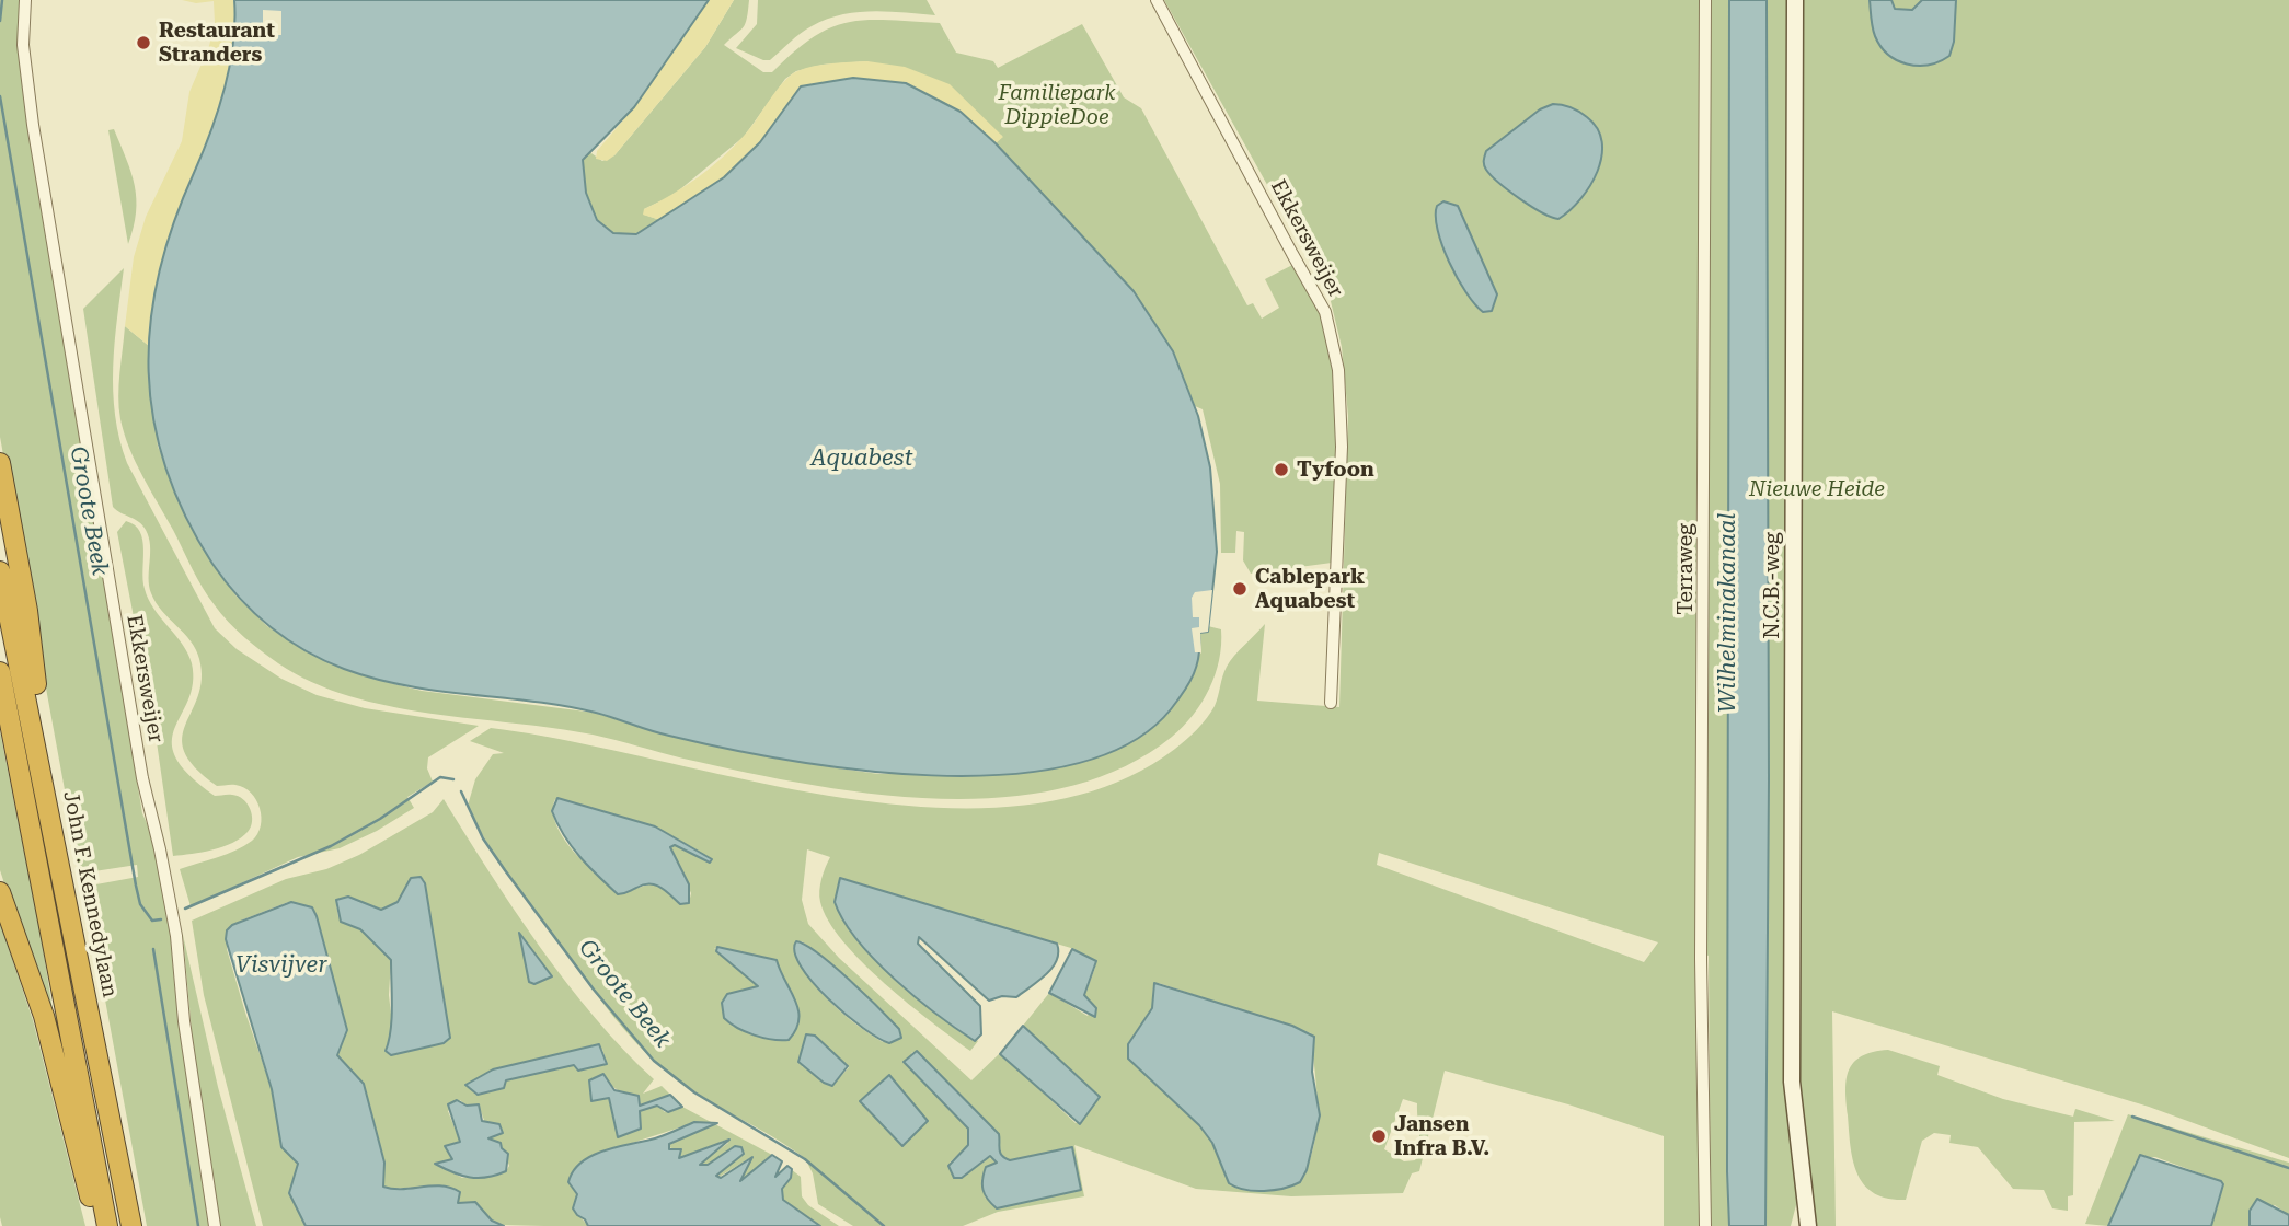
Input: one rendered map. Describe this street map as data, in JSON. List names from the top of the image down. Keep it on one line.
{"streets":{"highway":["John F. Kennedylaan"],"street":["Ekkersweijer","Terraweg","N.C.B.-weg"]},"water":["Aquabest","Groote Beek","Wilhelminakanaal","Visvijver"],"parks":["Familiepark DippieDoe","Nieuwe Heide"],"places":["Restaurant Stranders","Tyfoon","Cablepark Aquabest","Jansen Infra B.V."]}
